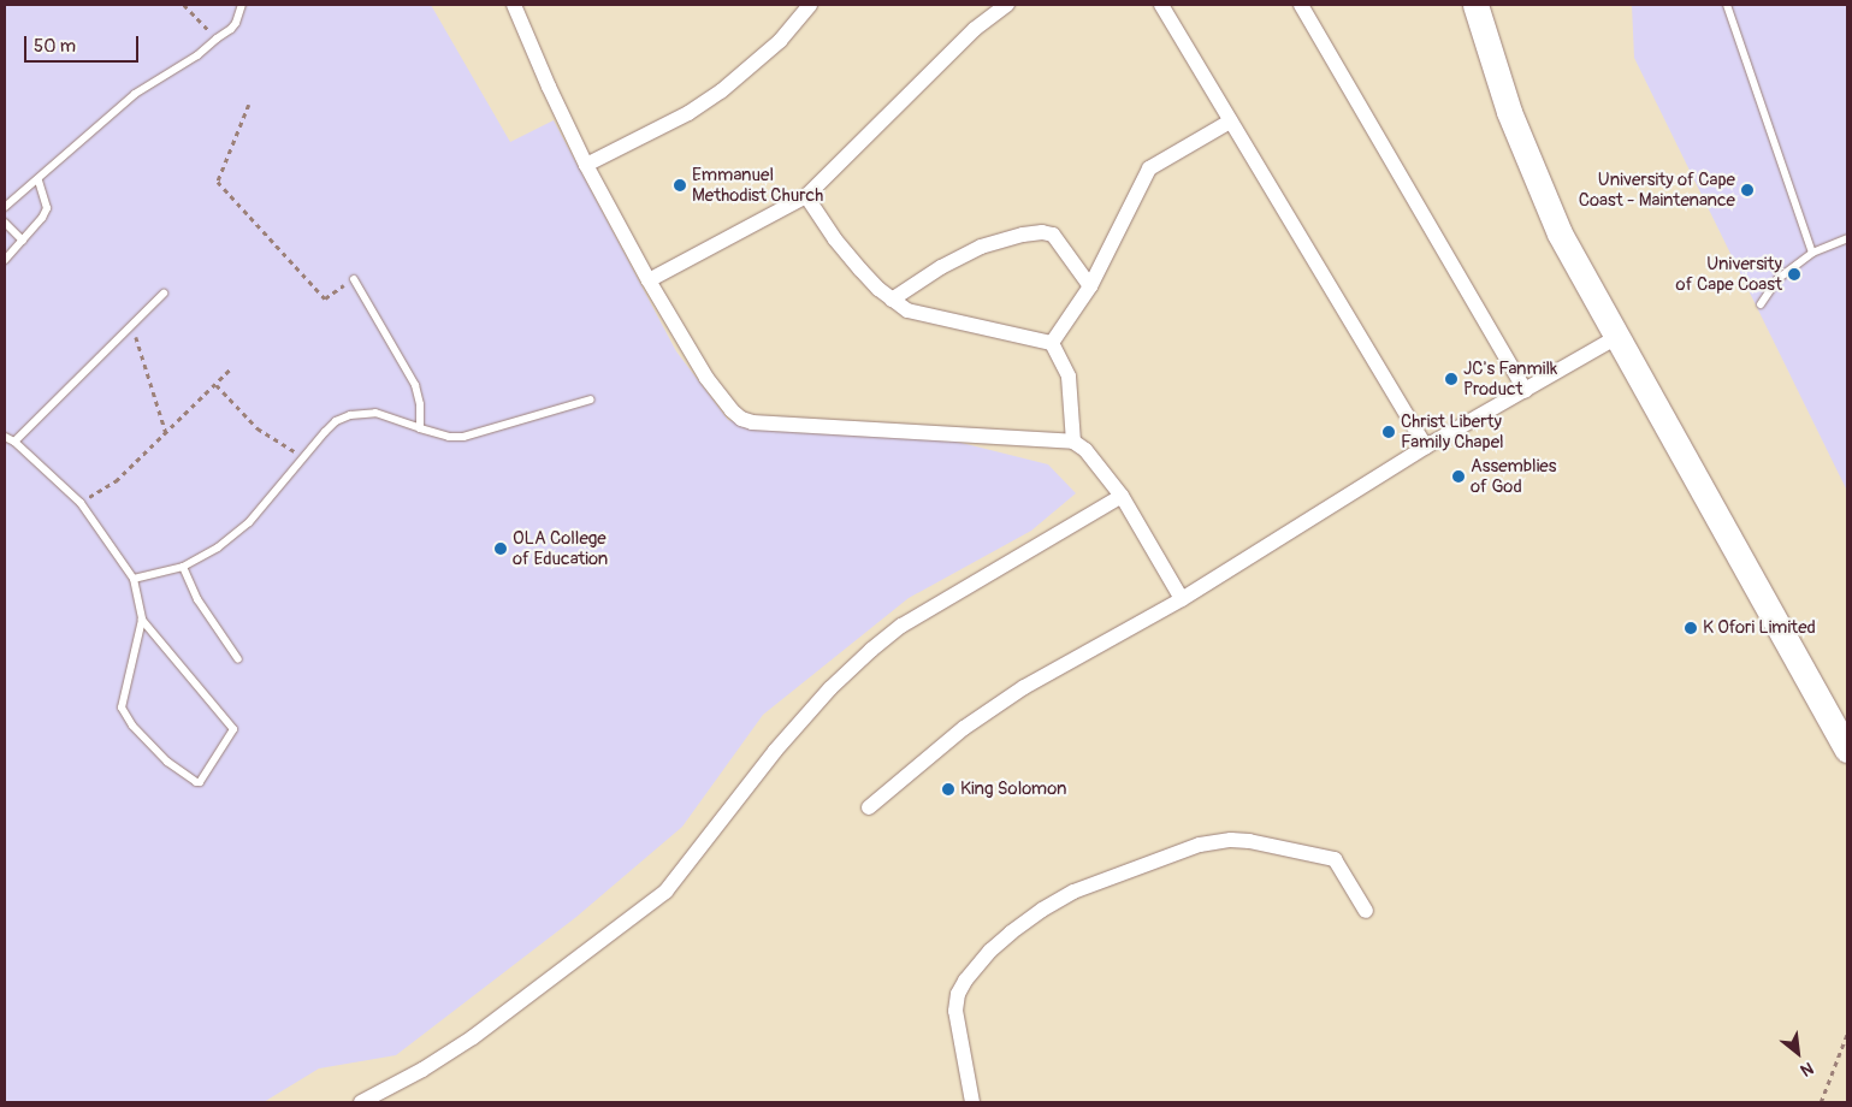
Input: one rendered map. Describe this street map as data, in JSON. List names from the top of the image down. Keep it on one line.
{"places":["Emmanuel Methodist Church","University of Cape Coast - Maintenance","University of Cape Coast","JC's Fanmilk Product","Christ Liberty Family Chapel","Assemblies of God","OLA College of Education","K Ofori Limited","King Solomon"],"scale_bar":"50 m","north":"bottom right"}
